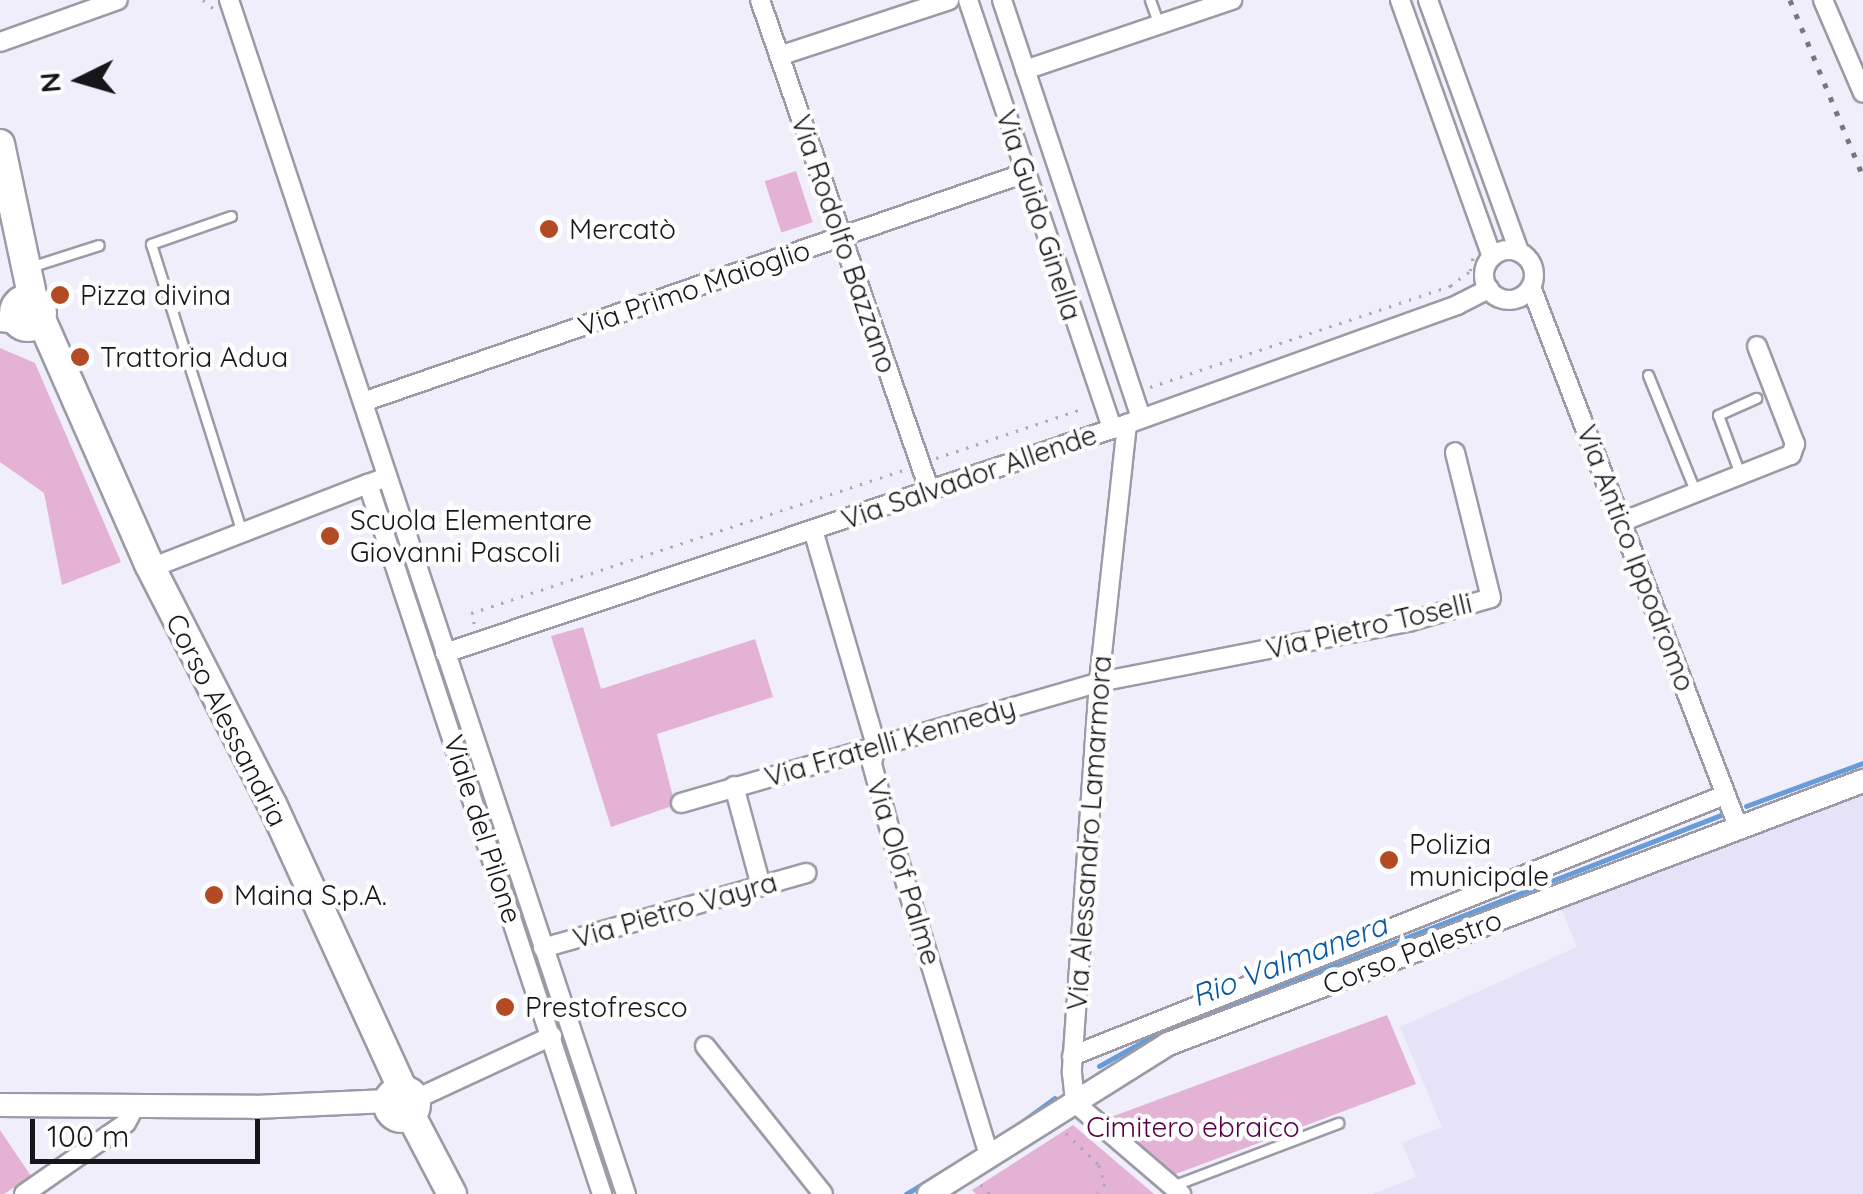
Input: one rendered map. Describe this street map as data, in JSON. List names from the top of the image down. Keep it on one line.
{"streets":{"main road":["Corso Alessandria"],"street":["Via Guido Ginella","Via Rodolfo Bazzano","Via Primo Maioglio","Via Salvador Allende","Via Antico Ippodromo","Via Pietro Toselli","Via Fratelli Kennedy","Viale del Pilone","Via Alessandro Lamarmora","Via Olof Palme","Via Pietro Vayra","Corso Palestro"]},"crossings":[["Via Guido Ginella","Via Primo Maioglio"],["Via Guido Ginella","Via Salvador Allende"],["Via Guido Ginella","Via Alessandro Lamarmora"],["Via Rodolfo Bazzano","Via Primo Maioglio"],["Via Rodolfo Bazzano","Via Salvador Allende"],["Via Primo Maioglio","Viale del Pilone"],["Via Salvador Allende","Via Antico Ippodromo"],["Via Salvador Allende","Viale del Pilone"],["Via Salvador Allende","Via Alessandro Lamarmora"],["Via Salvador Allende","Via Olof Palme"],["Via Antico Ippodromo","Corso Palestro"],["Via Pietro Toselli","Via Fratelli Kennedy"],["Via Pietro Toselli","Via Alessandro Lamarmora"],["Via Fratelli Kennedy","Via Alessandro Lamarmora"],["Via Fratelli Kennedy","Via Olof Palme"],["Viale del Pilone","Via Pietro Vayra"],["Via Alessandro Lamarmora","Corso Palestro"],["Via Olof Palme","Corso Palestro"]],"water":["Rio Valmanera"],"parks":["Cimitero ebraico"],"places":["Mercatò","Pizza divina","Trattoria Adua","Scuola Elementare Giovanni Pascoli","Polizia municipale","Maina S.p.A.","Prestofresco"],"scale_bar":"100 m","north":"left"}
